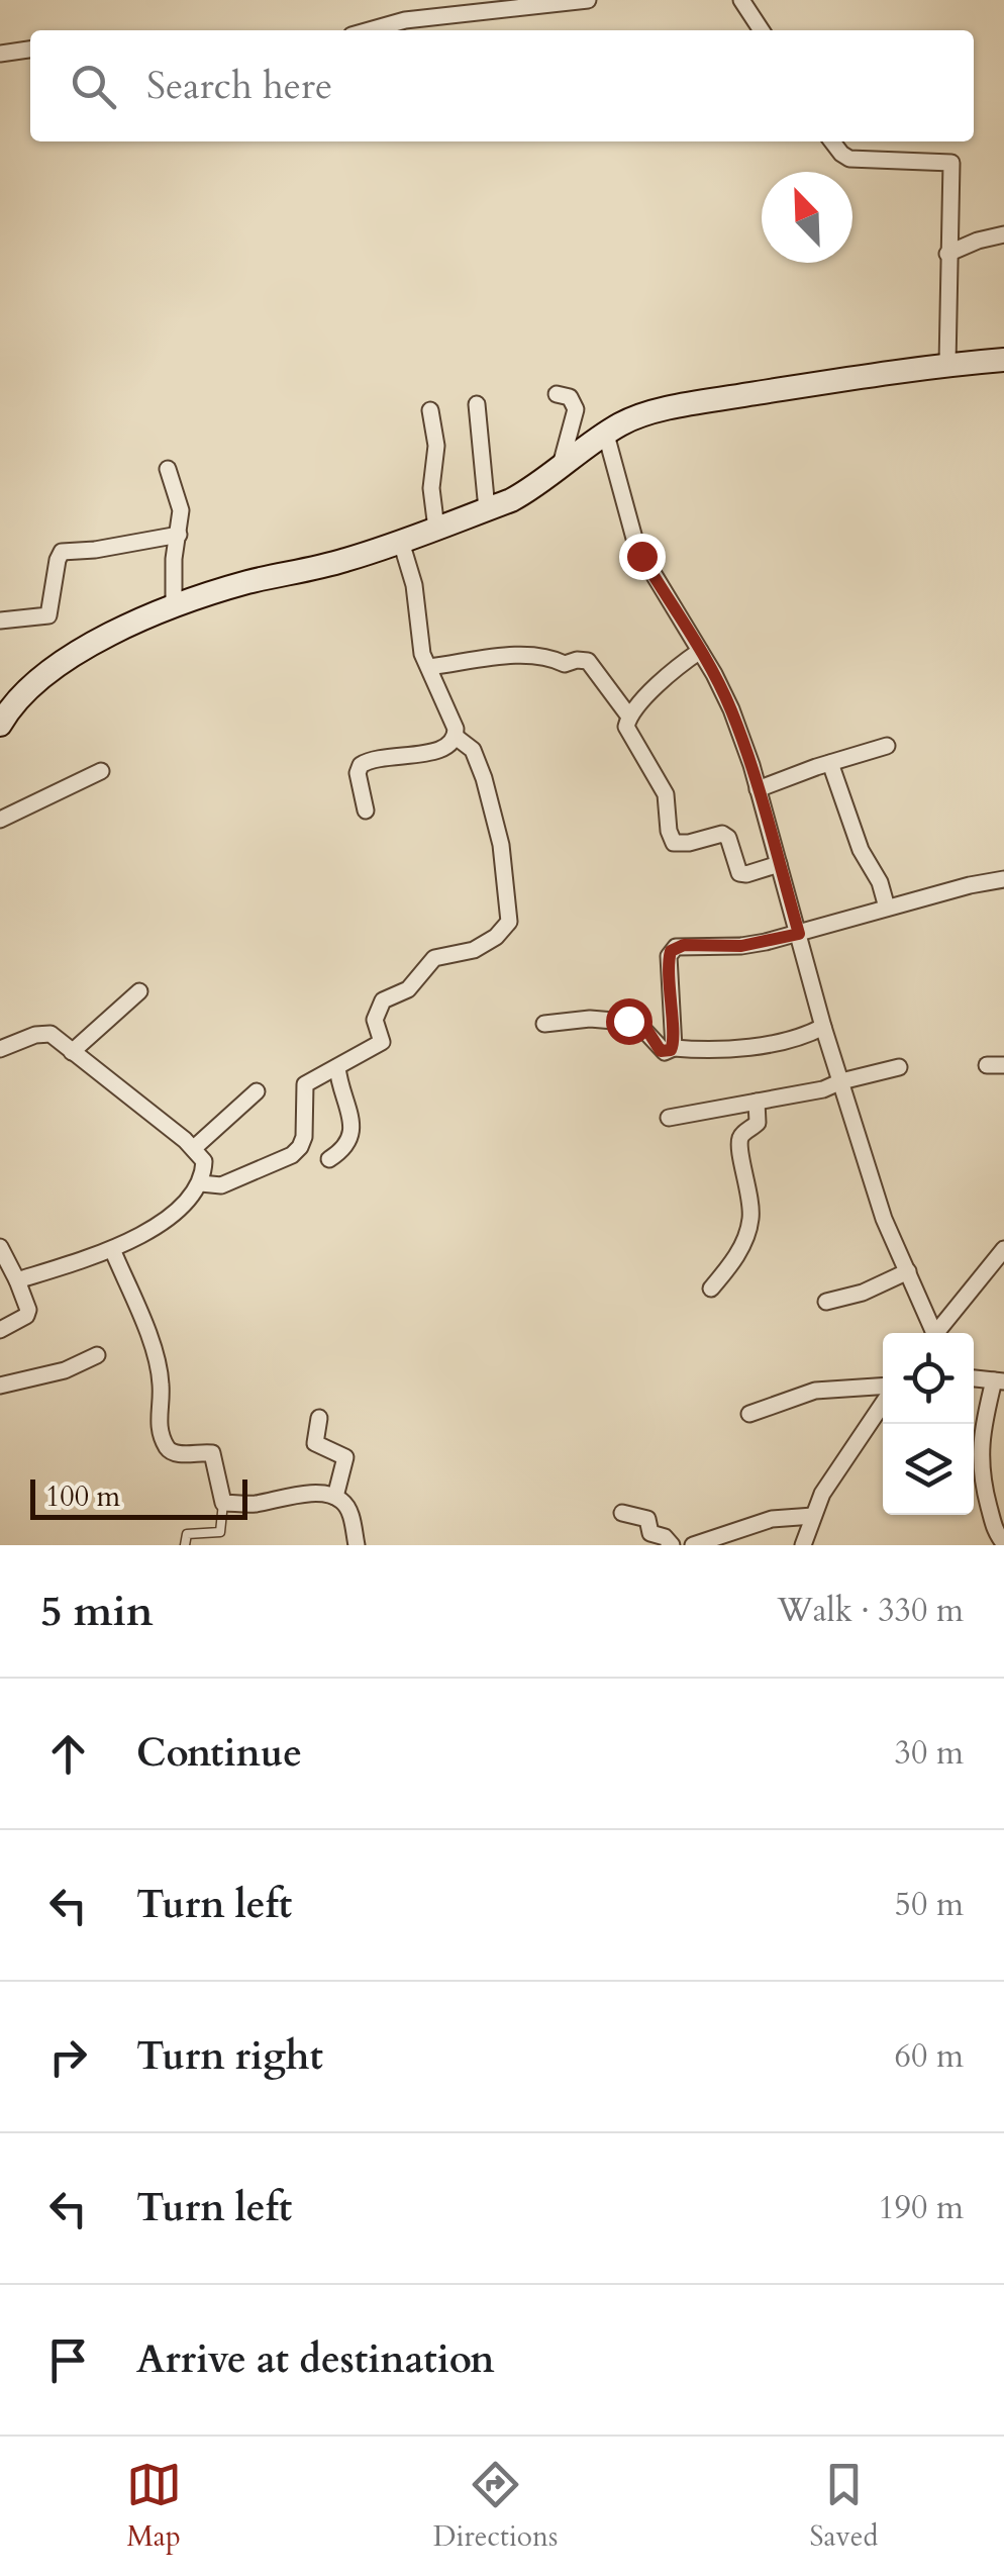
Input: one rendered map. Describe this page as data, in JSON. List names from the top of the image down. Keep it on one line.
{"scale_bar":"100 m","north":"top left","page":{"search":"Search here","scale":"100 m","heading":["5 min","Walk · 330 m"],"list":[["Continue","30 m"],["Turn left","50 m"],["Turn right","60 m"],["Turn left","190 m"],"Arrive at destination"],"nav":["Map","Directions","Saved"]}}
